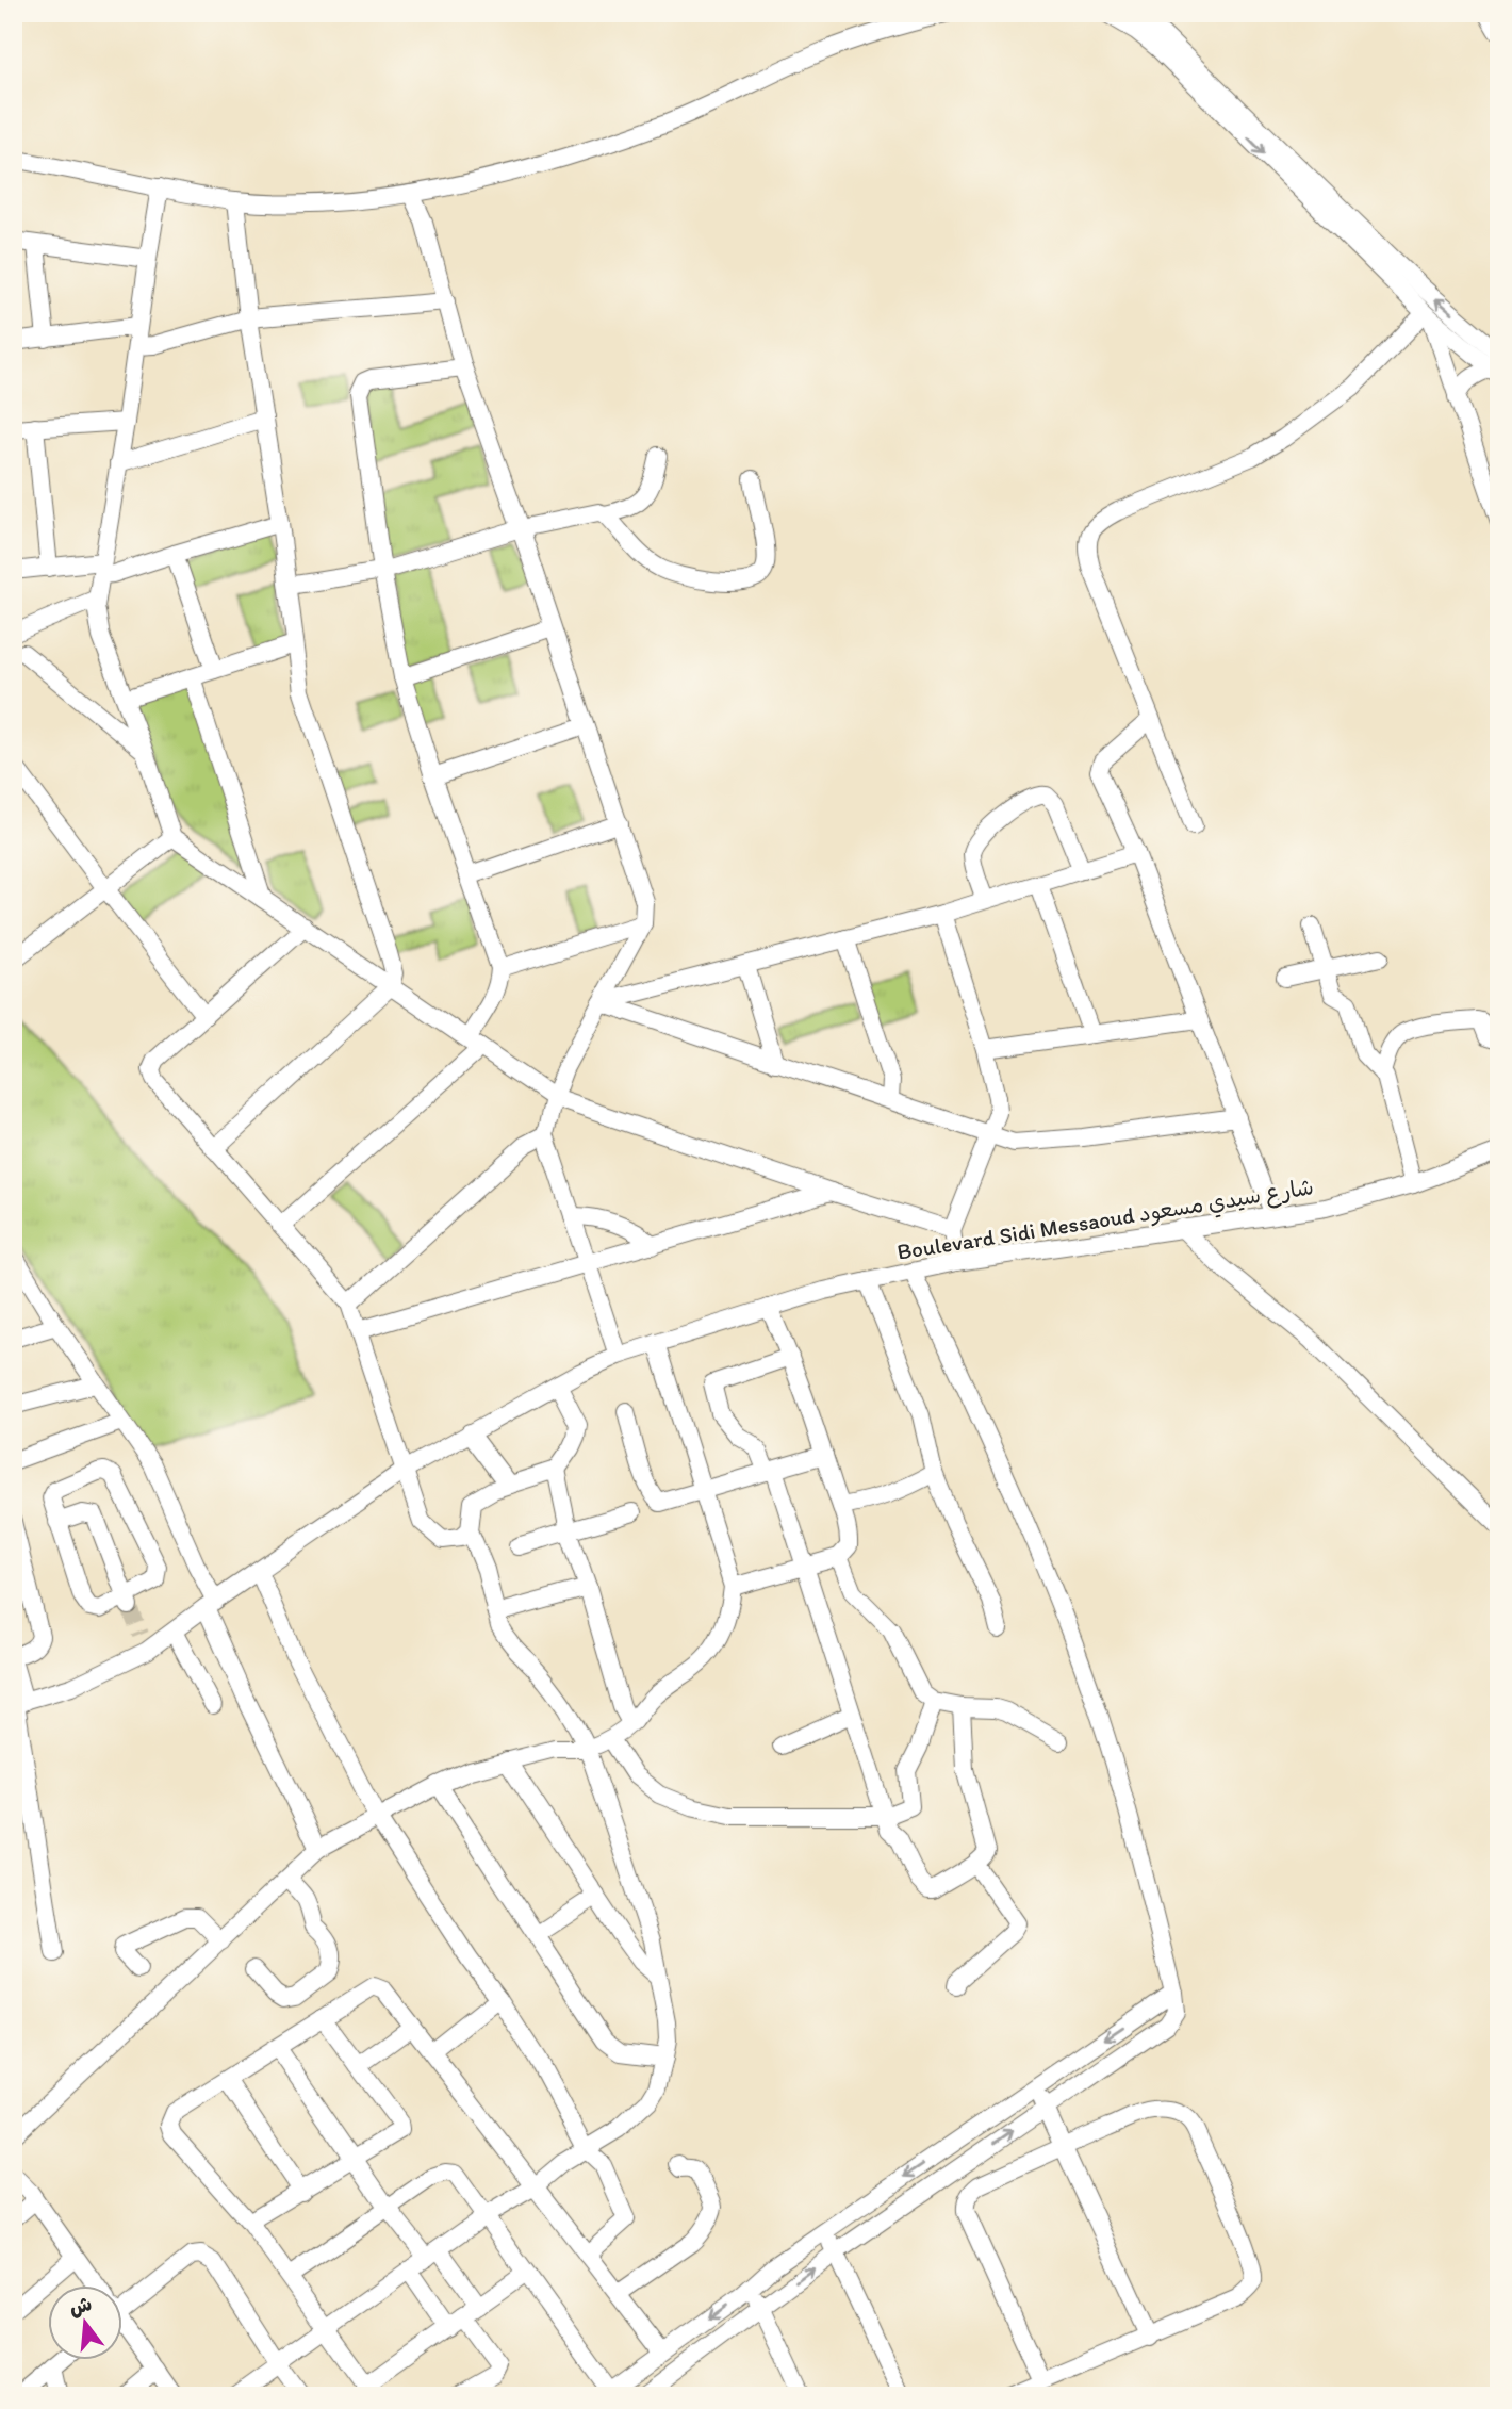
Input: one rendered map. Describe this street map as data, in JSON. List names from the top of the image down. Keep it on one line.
{"streets":{"street":["Boulevard Sidi Messaoud شارع سيدي مسعود"]},"north":"top"}
